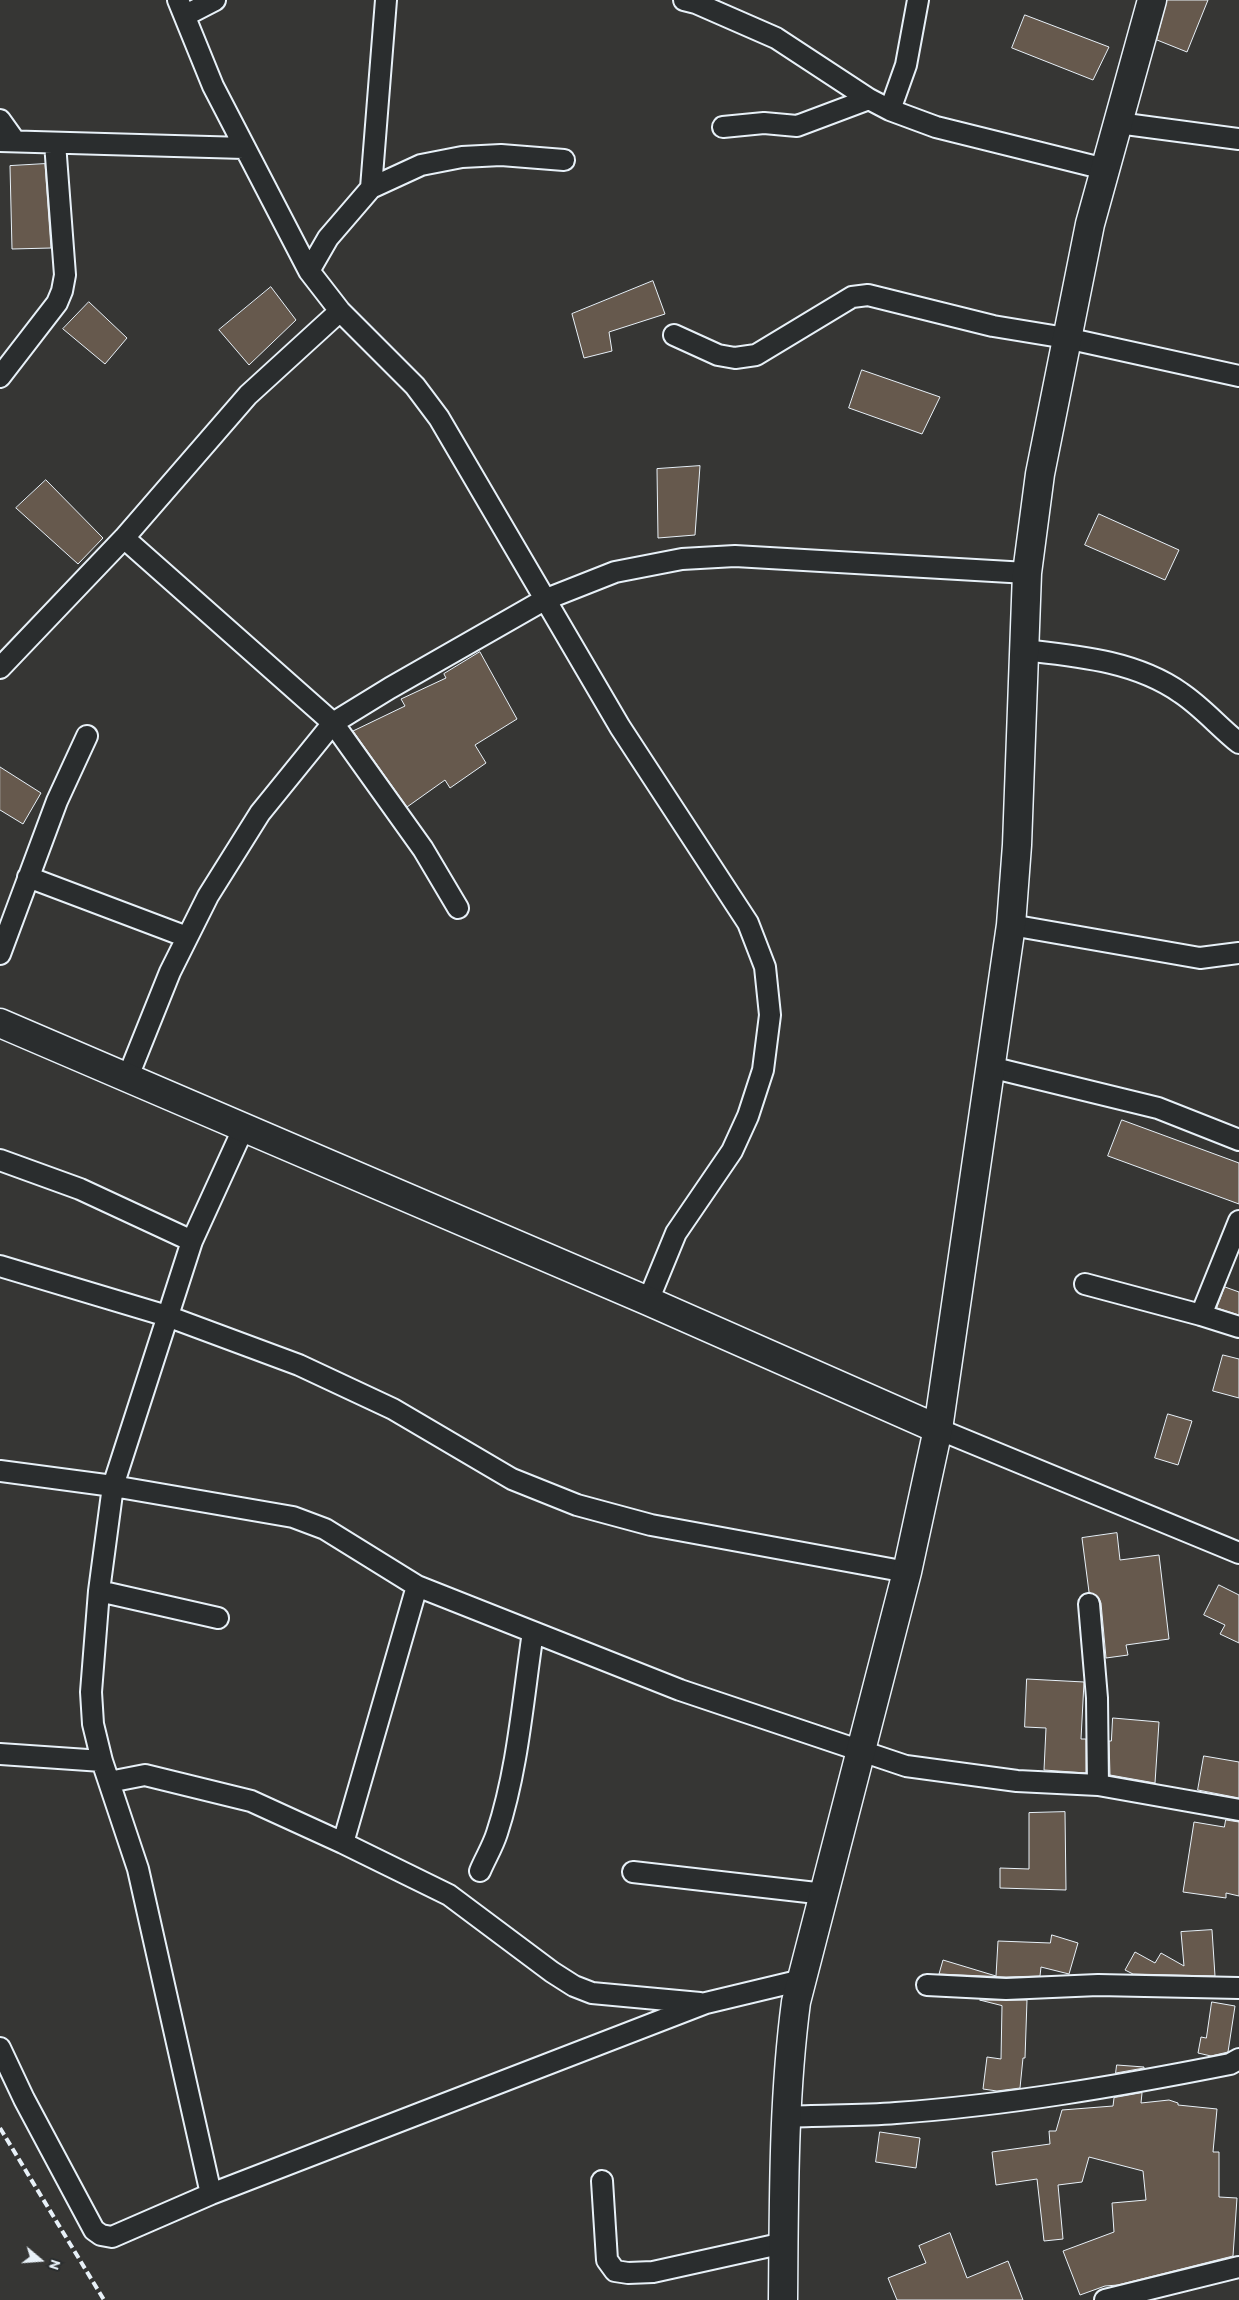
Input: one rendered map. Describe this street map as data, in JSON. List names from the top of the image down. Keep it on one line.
{"north":"right"}
